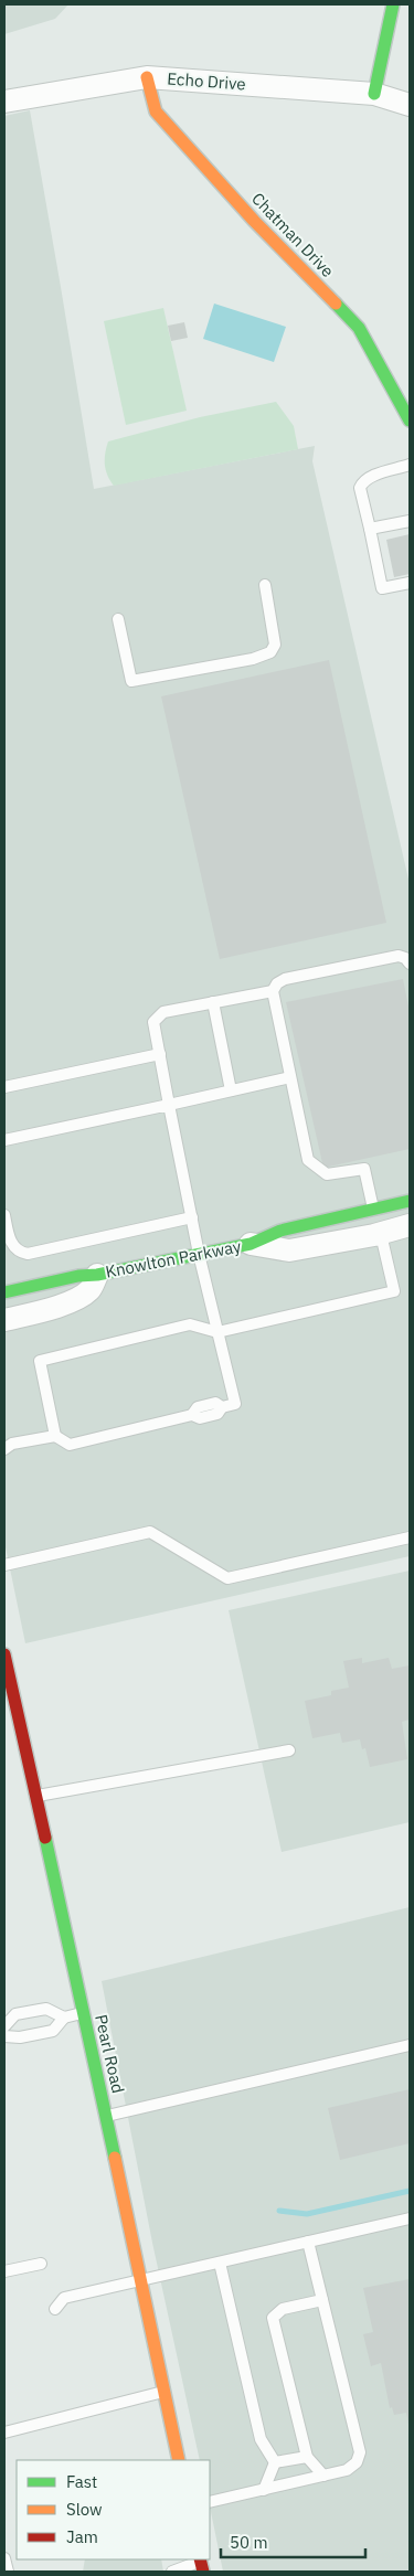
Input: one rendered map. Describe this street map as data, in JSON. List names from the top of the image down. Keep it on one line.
{"streets":{"street":["Echo Drive","Chatman Drive","Knowlton Parkway","Pearl Road"]},"crossings":[["Echo Drive","Chatman Drive"]],"legend":["Fast","Slow","Jam"],"scale_bar":"50 m"}
